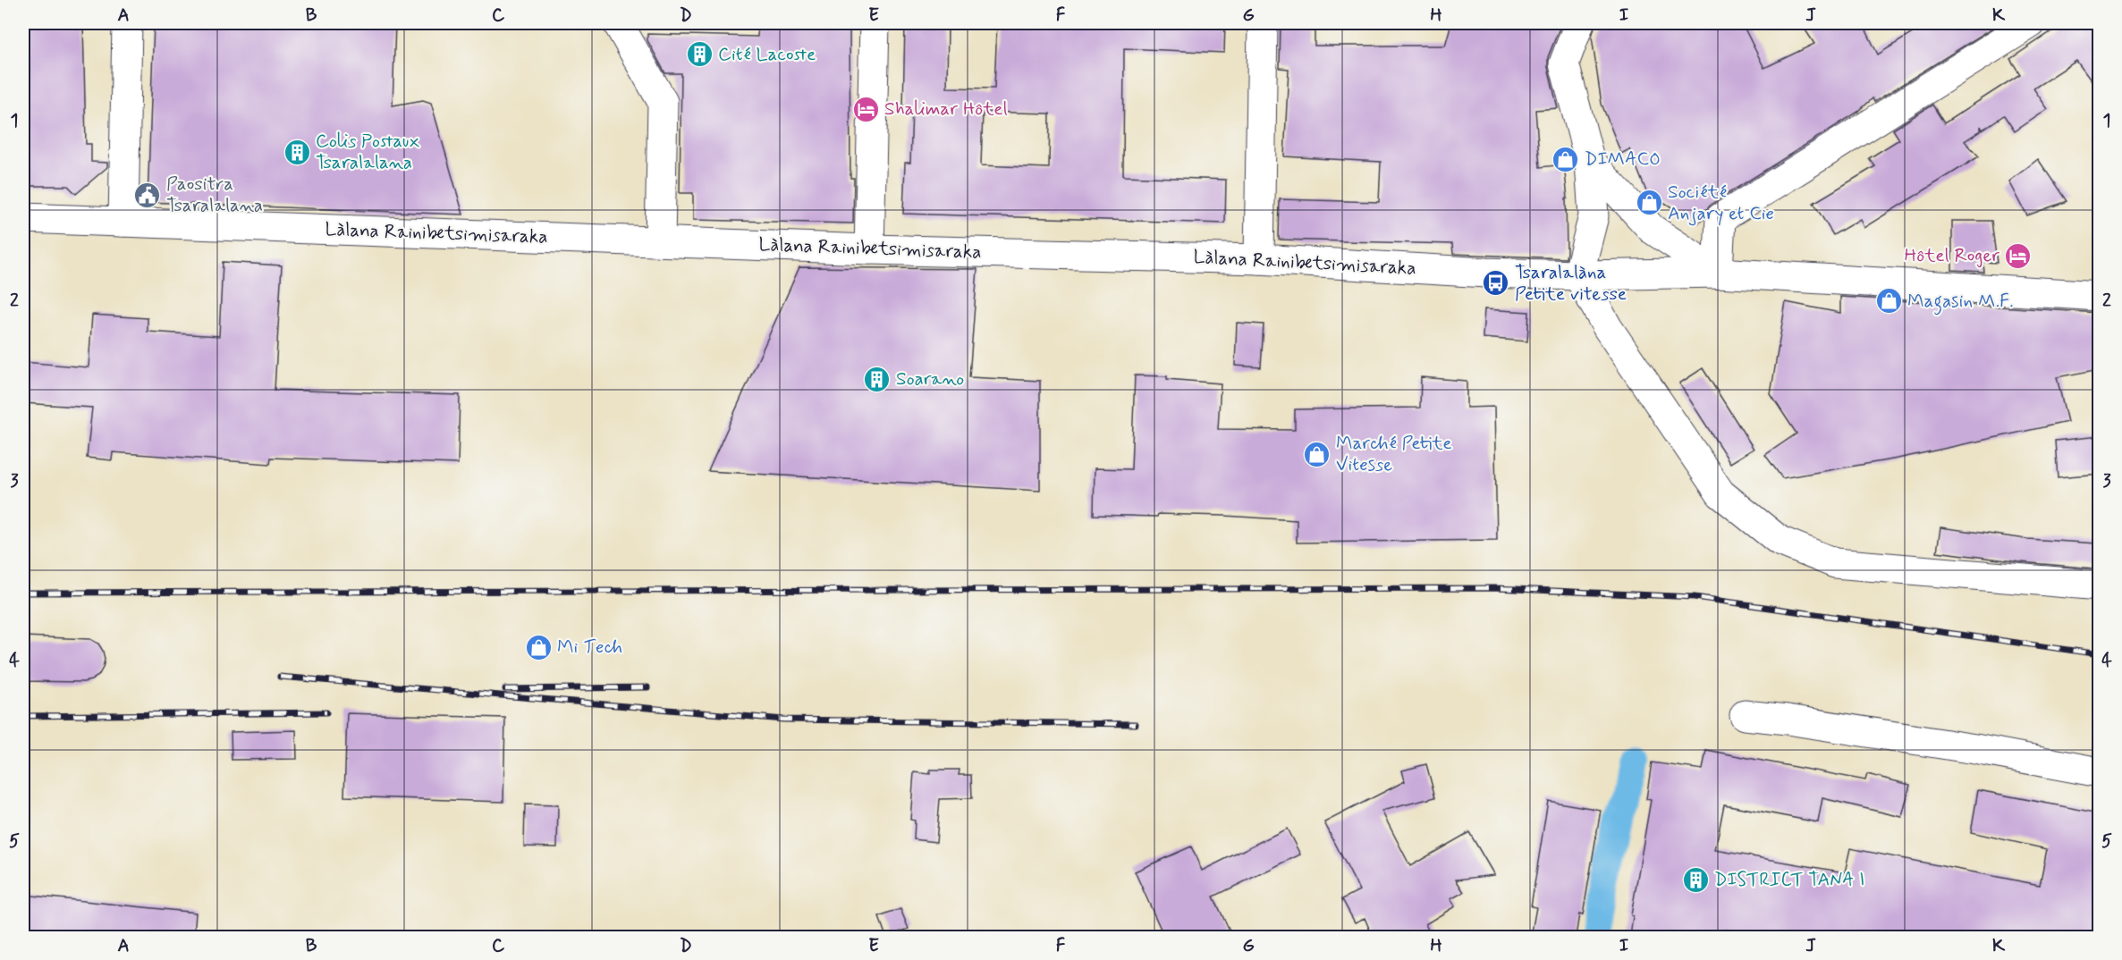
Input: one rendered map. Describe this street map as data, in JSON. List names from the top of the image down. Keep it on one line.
{"streets":{"street":["Làlana Rainibetsimisaraka"]},"places":{"building":["Cité Lacoste","Colis Postaux Tsaralalana","Soarano","DISTRICT TANA I"],"hotel":["Shalimar Hôtel","Hôtel Roger"],"shop":["DIMACO","Société Anjary et Cie","Magasin M.F.","Marché Petite Vitesse","Mi Tech"],"public building":["Paositra Tsaralalana"],"bus stop":["Tsaralalàna Petite vitesse"]},"grid":{"columns":["A","B","C","D","E","F","G","H","I","J","K"],"rows":["1","2","3","4","5"]}}
